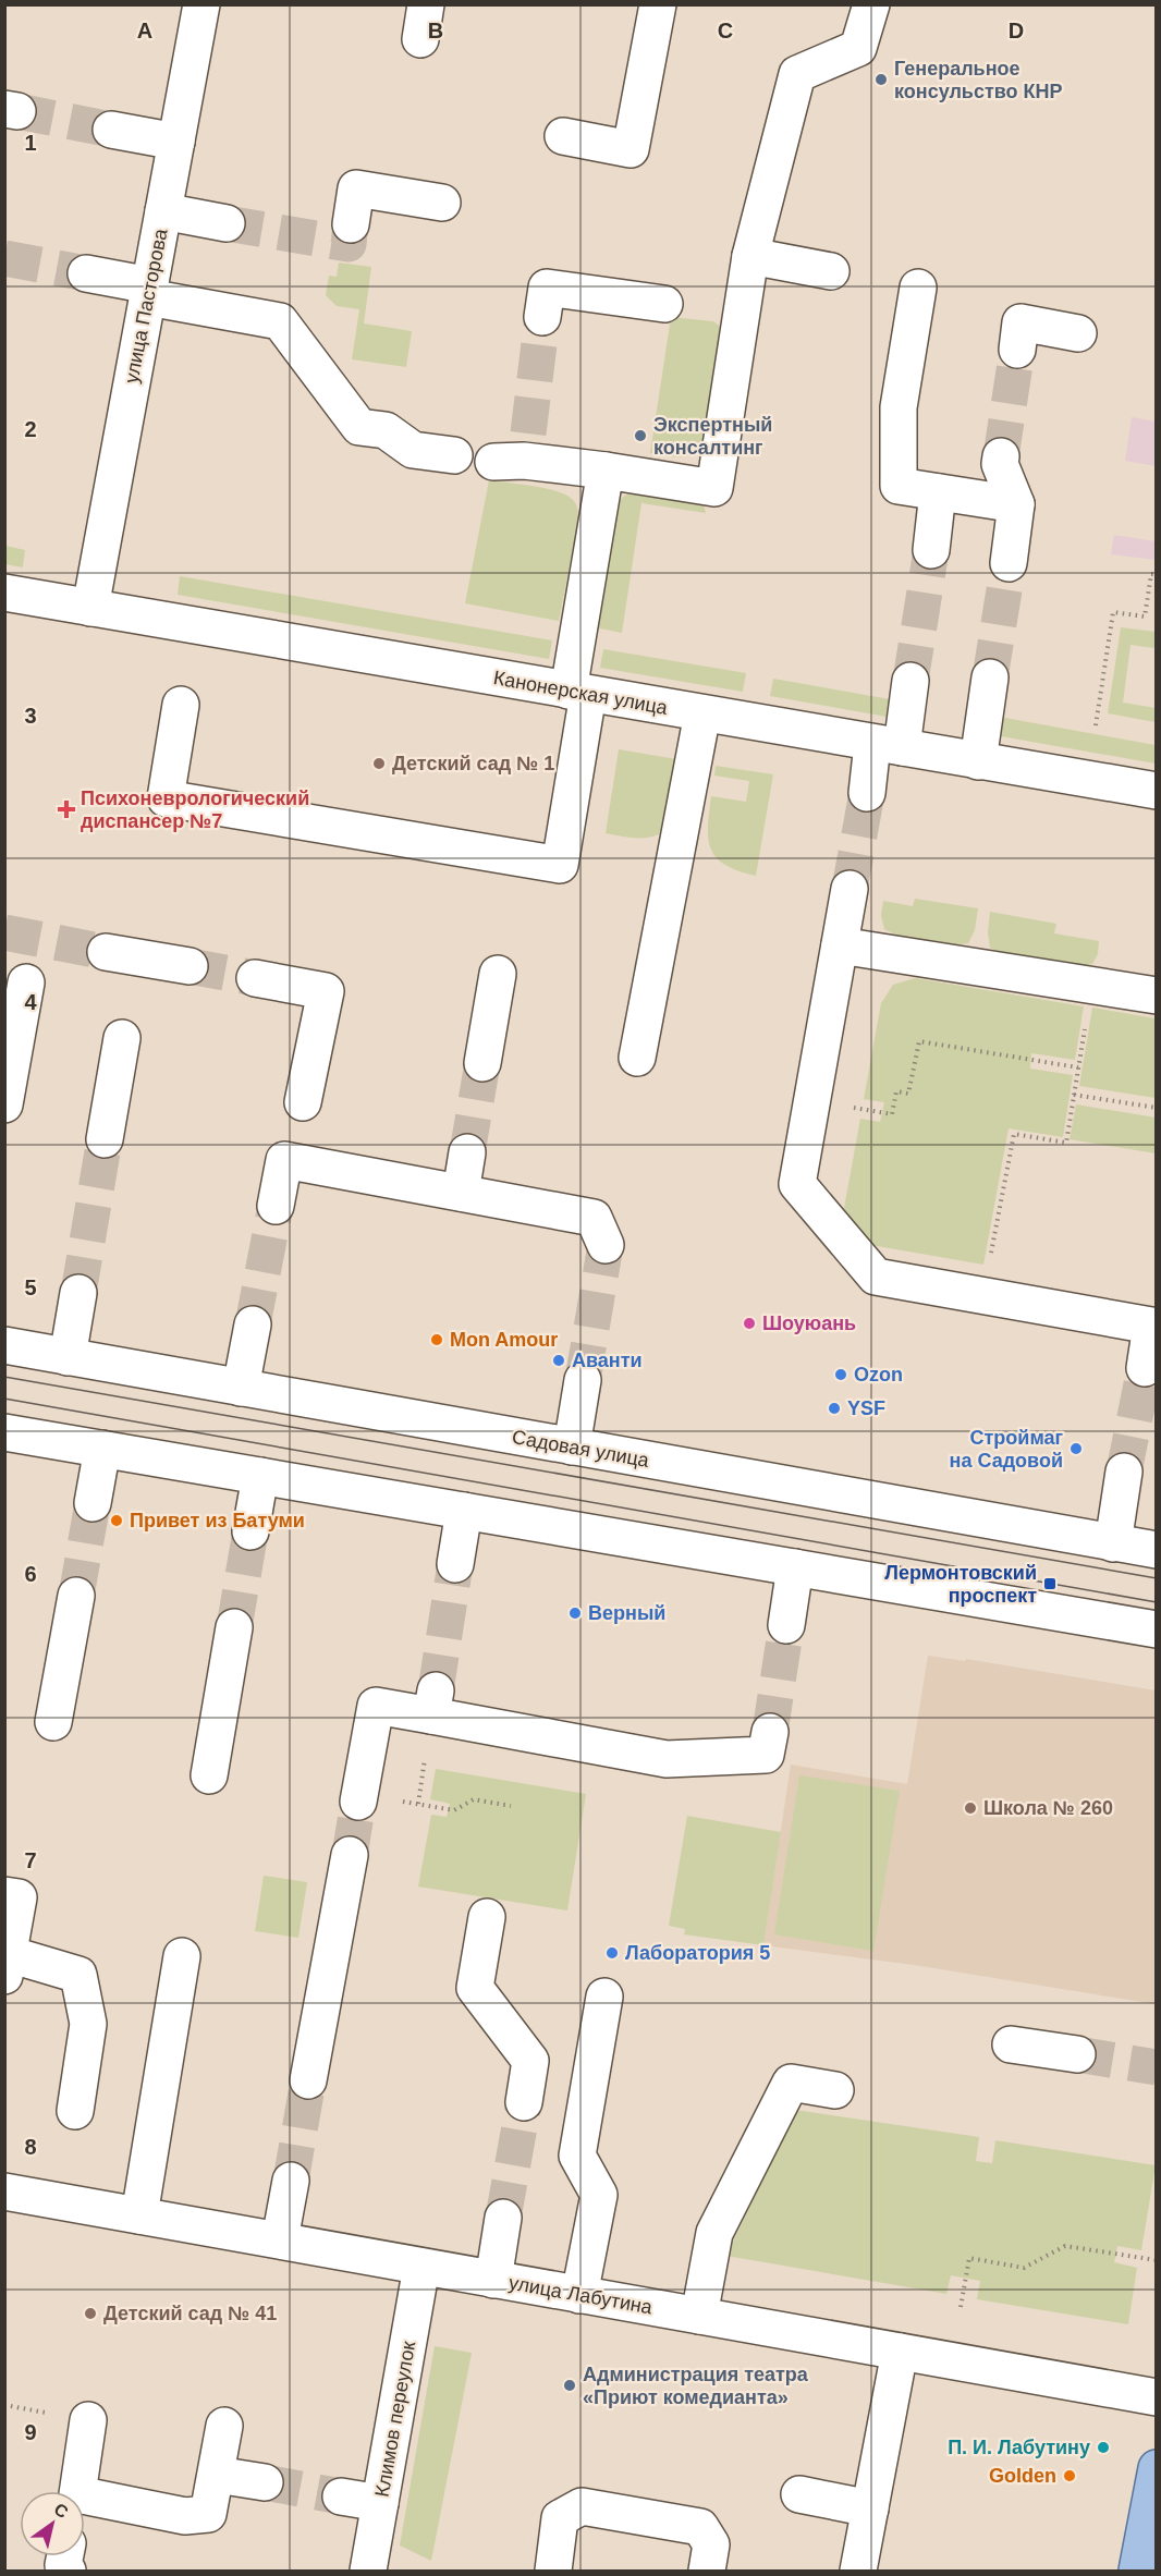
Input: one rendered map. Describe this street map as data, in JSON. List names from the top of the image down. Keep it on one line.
{"streets":{"street":["улица Пасторова","Канонерская улица","Садовая улица","улица Лабутина","Климов переулок"]},"crossings":[["улица Пасторова","Канонерская улица"],["улица Лабутина","Климов переулок"]],"places":{"other":["Генеральное консульство КНР","Экспертный консалтинг","Детский сад № 1","Шоуюань","Mon Amour","Аванти","Ozon","YSF","Строймаг на Садовой","Привет из Батуми","Верный","Школа № 260","Лаборатория 5","Детский сад № 41","Администрация театра «Приют комедианта»","П. И. Лабутину","Golden"],"health":["Психоневрологический диспансер №7"],"transit":["Лермонтовский проспект"]},"north":"top right","grid":{"columns":["A","B","C","D"],"rows":["1","2","3","4","5","6","7","8","9"]}}
